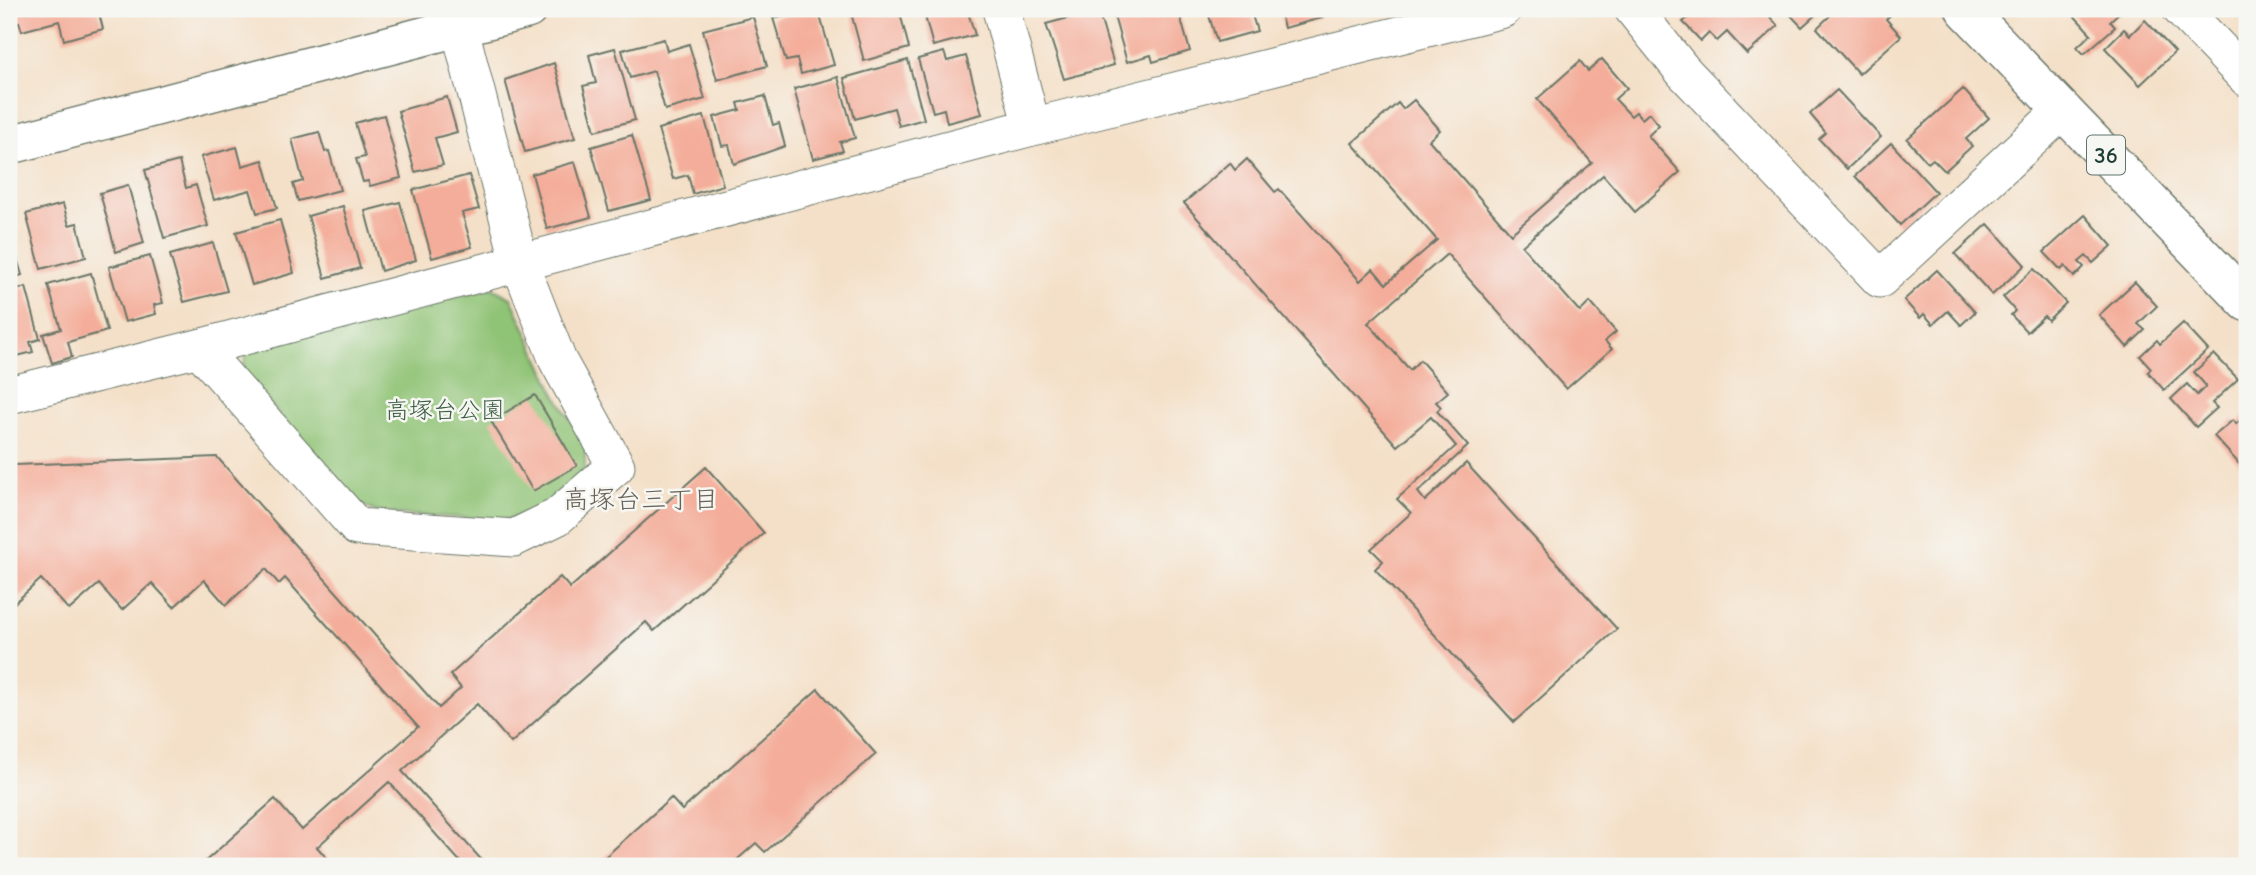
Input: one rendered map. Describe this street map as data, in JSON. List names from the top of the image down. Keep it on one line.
{"streets":{"street":["36"]},"districts":["高塚台三丁目"],"parks":["高塚台公園"]}
